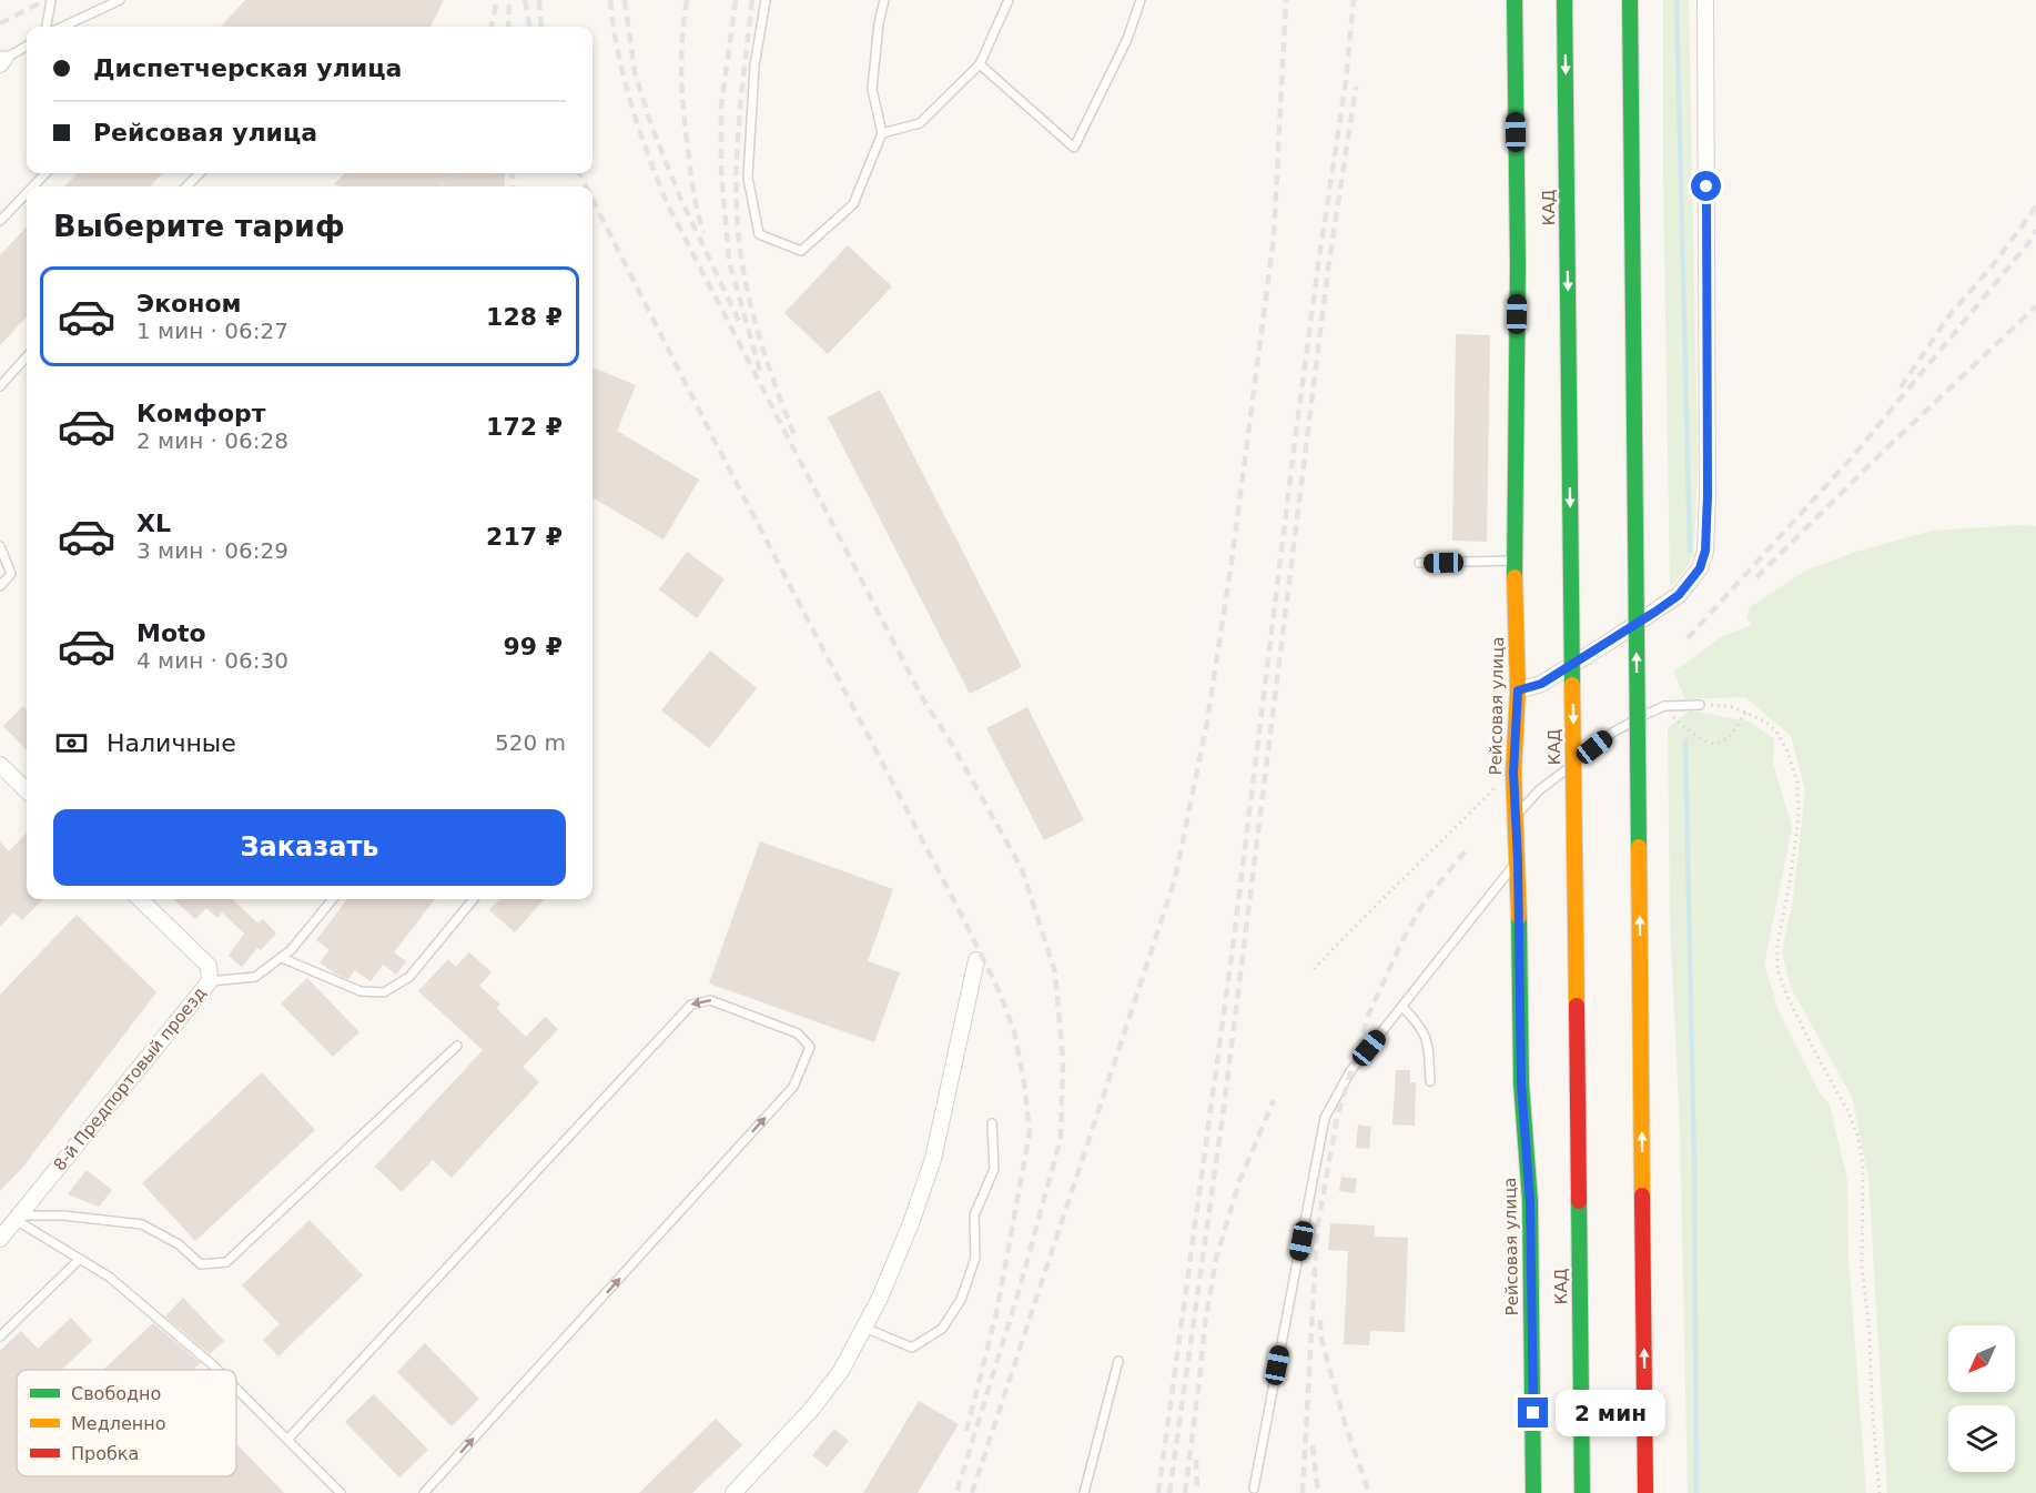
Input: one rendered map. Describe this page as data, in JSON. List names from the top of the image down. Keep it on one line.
{"streets":{"main road":["КАД","Рейсовая улица"],"street":["8-й Предпортовый проезд"]},"legend":["Свободно","Медленно","Пробка"],"north":"bottom left","page":{"banner":["Диспетчерская улица","Рейсовая улица"],"heading":"Выберите тариф","list":[{"name":"Эконом","note":"1 мин · 06:27","value":"128 ₽"},{"name":"Комфорт","note":"2 мин · 06:28","value":"172 ₽"},{"name":"XL","note":"3 мин · 06:29","value":"217 ₽"},{"name":"Moto","note":"4 мин · 06:30","value":"99 ₽"}],"pay":["Наличные","520 m"],"buttons":"Заказать","bubble":"2 мин"}}
